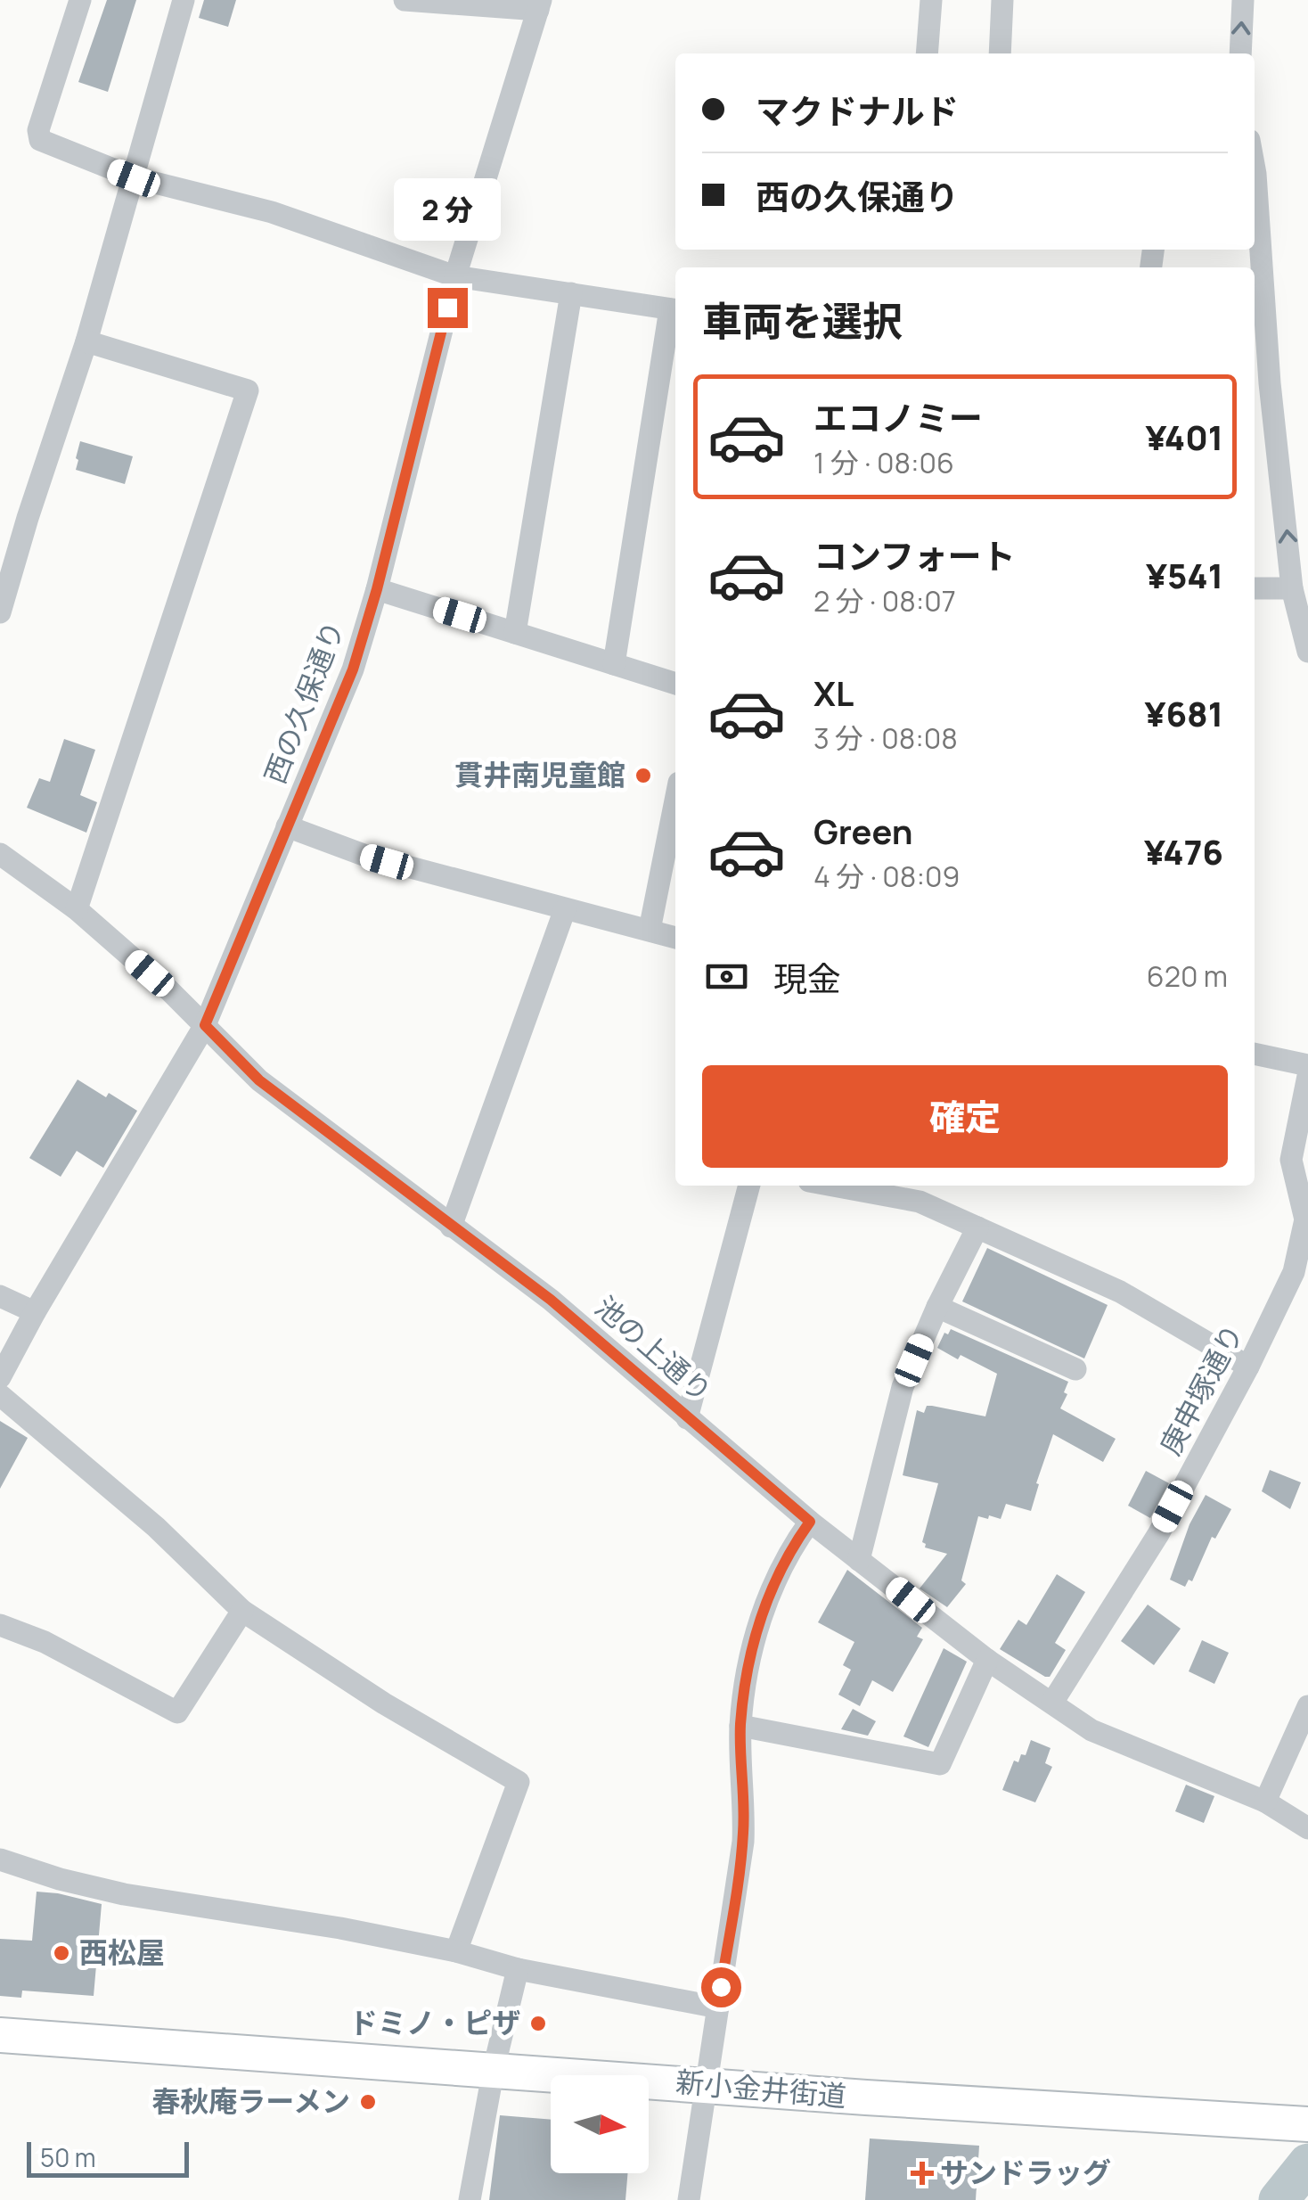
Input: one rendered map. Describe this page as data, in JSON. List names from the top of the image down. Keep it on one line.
{"streets":{"main road":["新小金井街道"],"street":["西の久保通り","池の上通り","庚申塚通り"]},"crossings":[["西の久保通り","池の上通り"],["池の上通り","庚申塚通り"]],"places":{"other":["貫井南児童館","西松屋","ドミノ・ピザ","春秋庵ラーメン"],"health":["サンドラッグ"]},"scale_bar":"50 m","north":"right","page":{"banner":["マクドナルド","西の久保通り"],"bubble":"2 分","heading":"車両を選択","list":[{"name":"エコノミー","note":"1 分 · 08:06","value":"¥401"},{"name":"コンフォート","note":"2 分 · 08:07","value":"¥541"},{"name":"XL","note":"3 分 · 08:08","value":"¥681"},{"name":"Green","note":"4 分 · 08:09","value":"¥476"}],"pay":["現金","620 m"],"buttons":"確定","scale":"50 m"}}
